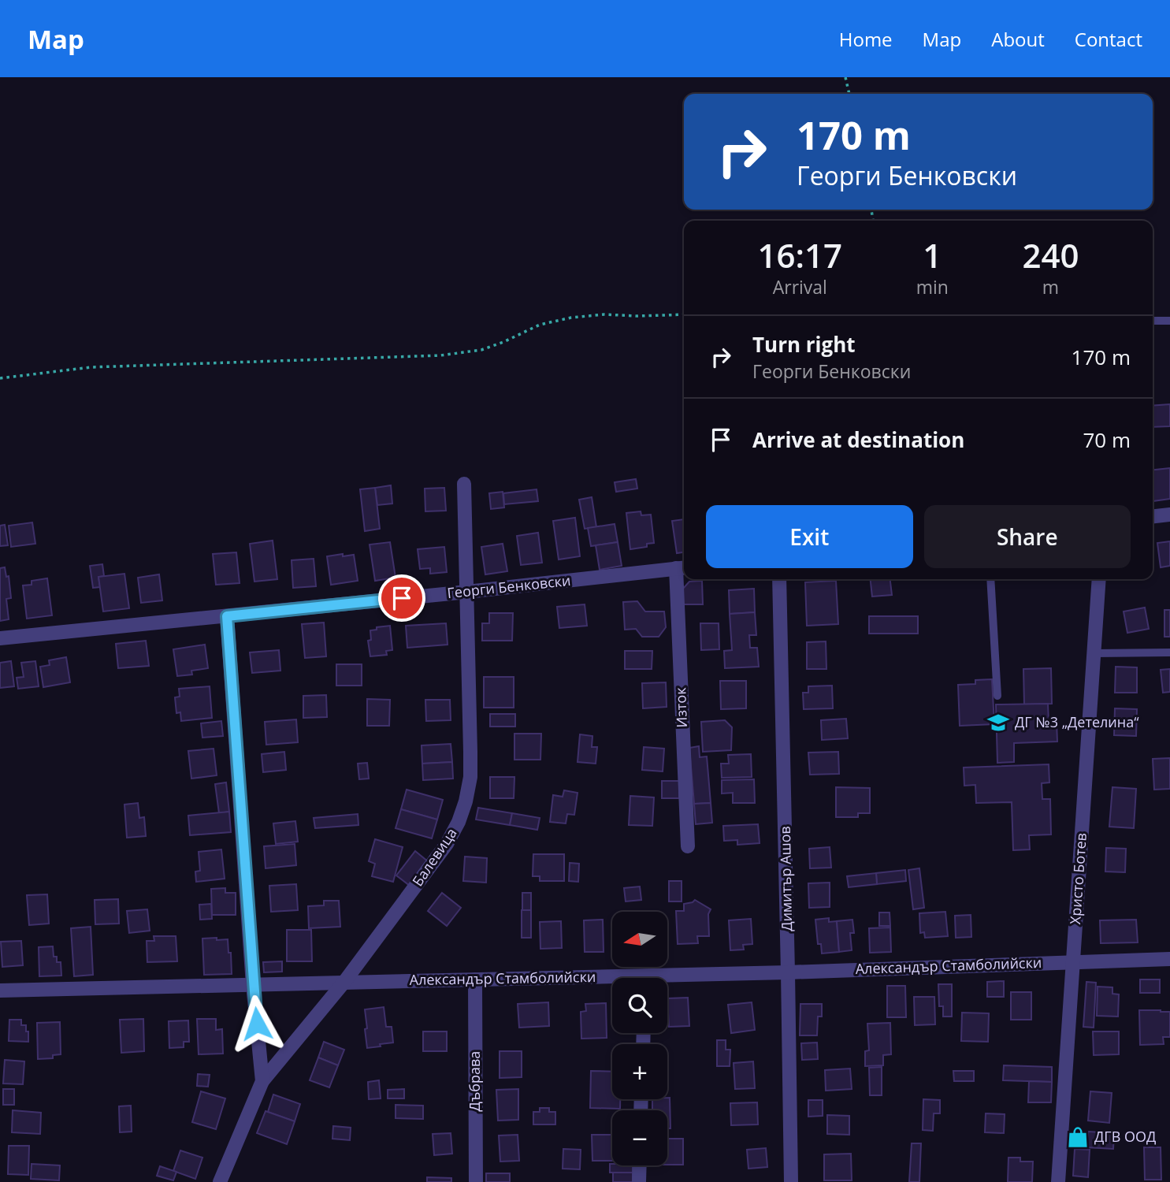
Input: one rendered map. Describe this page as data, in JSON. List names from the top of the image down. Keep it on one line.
{"streets":{"street":["Георги Бенковски","Изток","Балевица","Димитър Ашов","Христо Ботев","Александър Стамболийски","Дъбрава"]},"crossings":[["Георги Бенковски","Изток"],["Георги Бенковски","Балевица"],["Балевица","Александър Стамболийски"],["Димитър Ашов","Александър Стамболийски"],["Христо Ботев","Александър Стамболийски"],["Александър Стамболийски","Дъбрава"]],"places":{"school or university":["ДГ №3 „Детелина“"],"shop":["ДГВ ООД"]},"north":"left","page":{"header":"Map","nav":["Home","Map","About","Contact"],"turn":["170 m","Георги Бенковски"],"eta":["16:17","Arrival","1","min","240","m"],"list":[{"name":"Turn right","note":"Георги Бенковски","value":"170 m"},{"name":"Arrive at destination","value":"70 m"}],"buttons":["Exit","Share"],"map_buttons":["+","−"]}}
